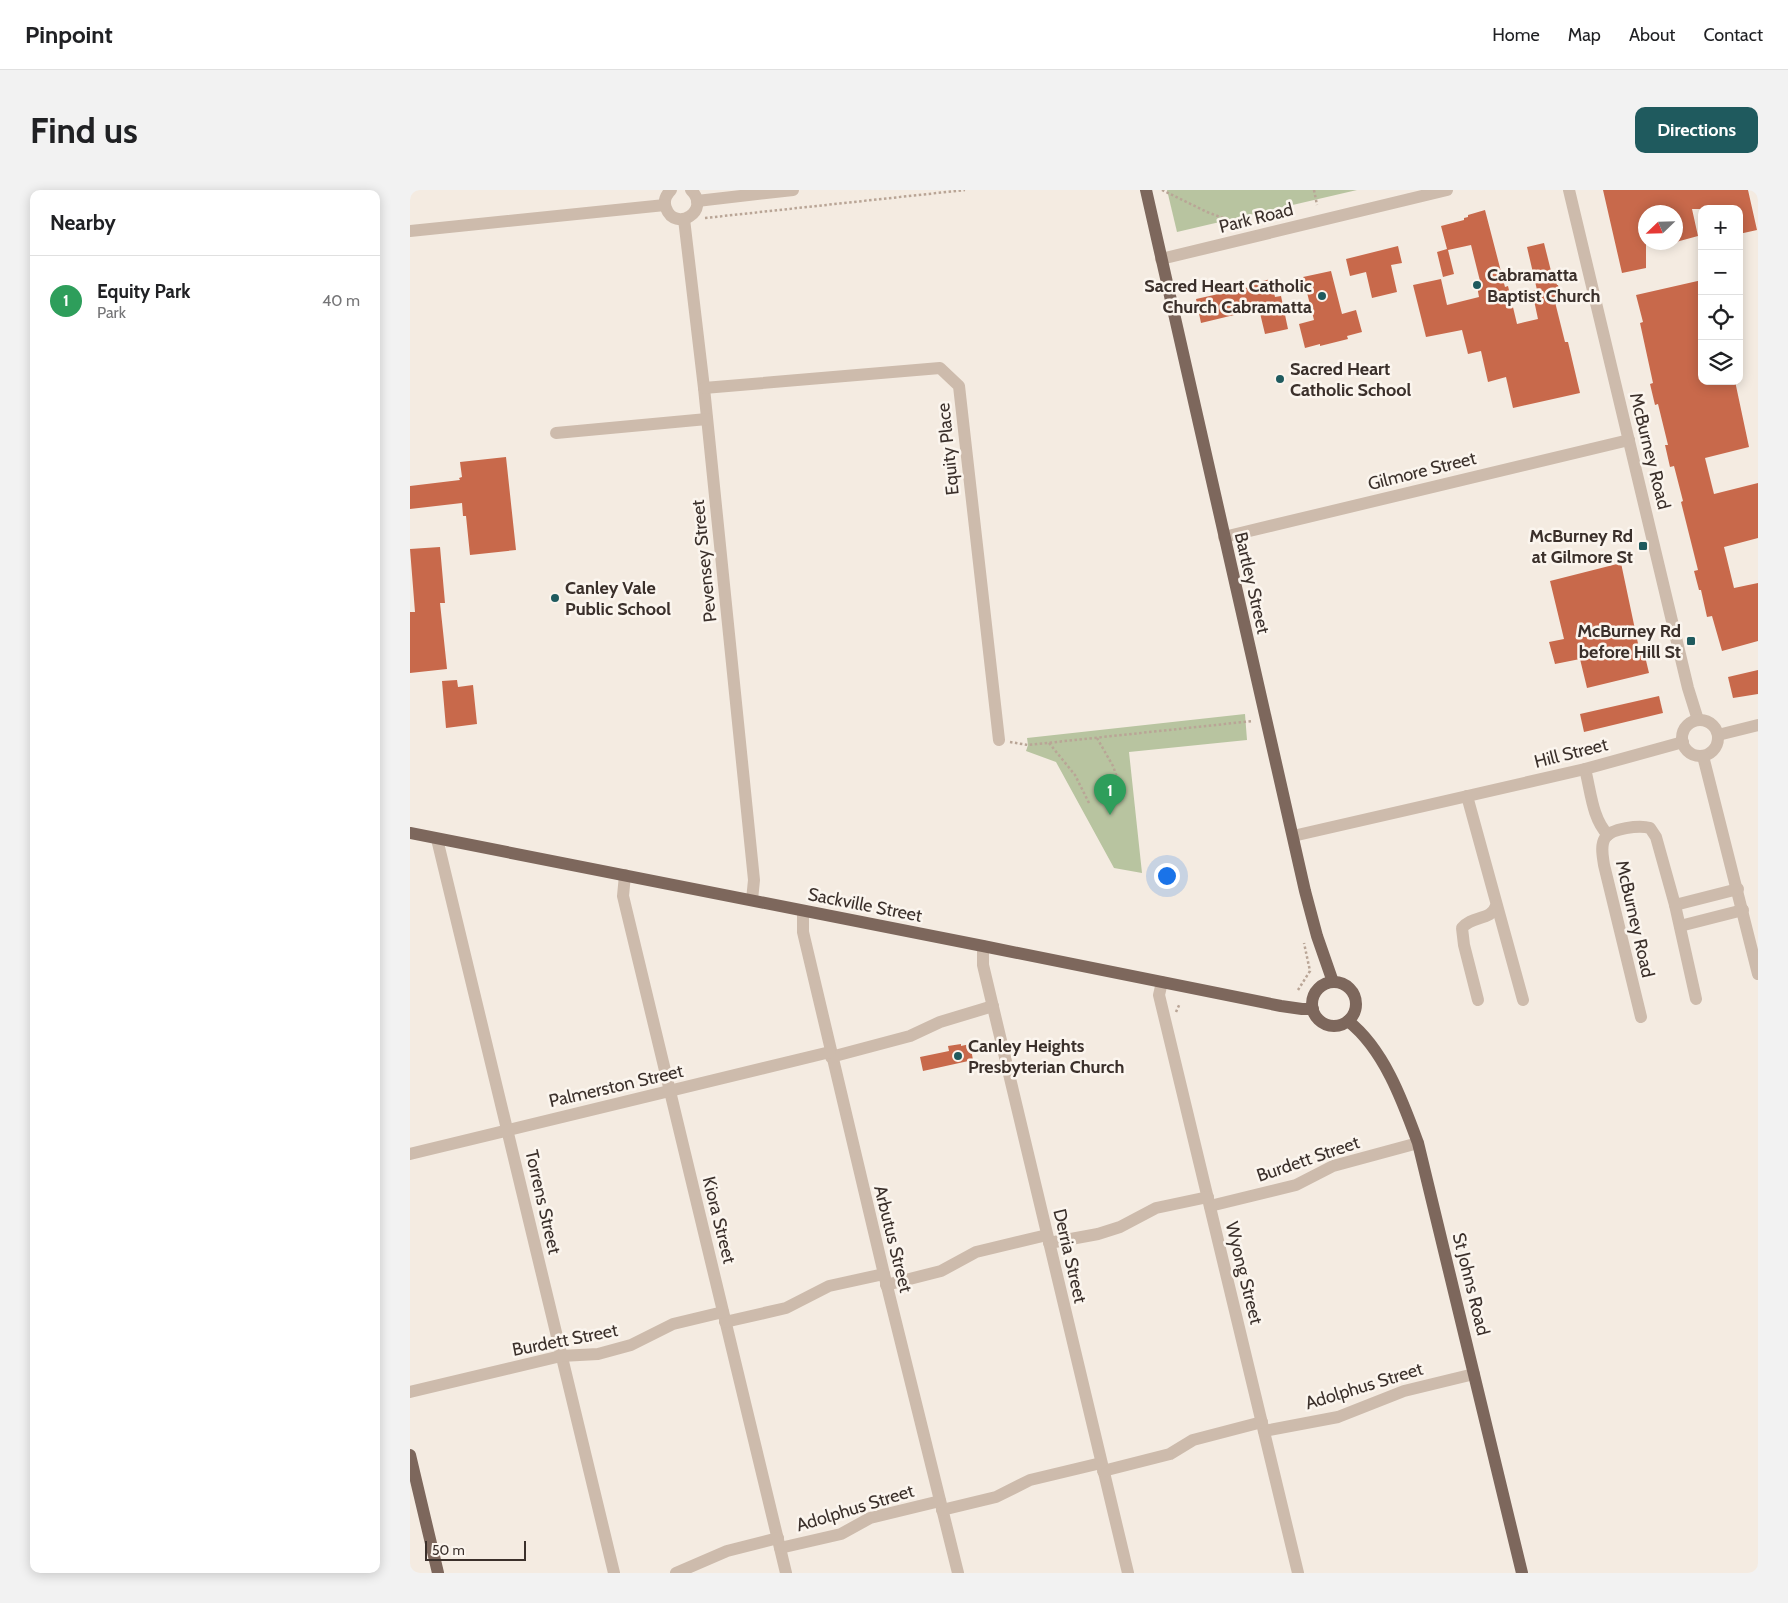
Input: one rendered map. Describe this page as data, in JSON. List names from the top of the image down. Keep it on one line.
{"streets":{"main road":["Bartley Street","Sackville Street","St Johns Road"],"street":["Park Road","Equity Place","McBurney Road","Gilmore Street","Pevensey Street","Hill Street","Palmerston Street","Burdett Street","Torrens Street","Kiora Street","Arbutus Street","Derria Street","Wyong Street","Adolphus Street"]},"crossings":[["Park Road","Bartley Street"],["Equity Place","Pevensey Street"],["McBurney Road","Gilmore Street"],["McBurney Road","Hill Street"],["Gilmore Street","Bartley Street"],["Pevensey Street","Sackville Street"],["Bartley Street","Hill Street"],["Bartley Street","Sackville Street"],["Bartley Street","St Johns Road"],["Sackville Street","Torrens Street"],["Sackville Street","Kiora Street"],["Sackville Street","Arbutus Street"],["Sackville Street","Derria Street"],["Sackville Street","Wyong Street"],["Sackville Street","St Johns Road"],["Palmerston Street","Torrens Street"],["Palmerston Street","Kiora Street"],["Palmerston Street","Arbutus Street"],["Palmerston Street","Derria Street"],["Burdett Street","Torrens Street"],["Burdett Street","Kiora Street"],["Burdett Street","Arbutus Street"],["Burdett Street","Derria Street"],["Burdett Street","Wyong Street"],["Burdett Street","St Johns Road"],["Kiora Street","Adolphus Street"],["Arbutus Street","Adolphus Street"],["Derria Street","Adolphus Street"],["Wyong Street","Adolphus Street"],["St Johns Road","Adolphus Street"]],"places":{"other":["Cabramatta Baptist Church","Sacred Heart Catholic Church Cabramatta","Sacred Heart Catholic School","Canley Vale Public School","Canley Heights Presbyterian Church"],"transit":["McBurney Rd at Gilmore St","McBurney Rd before Hill St"]},"scale_bar":"50 m","north":"bottom left","page":{"header":"Pinpoint","nav":["Home","Map","About","Contact"],"buttons":"Directions","title":"Find us","heading":"Nearby","map_buttons":["+","−"],"list":[{"mark":"1","name":"Equity Park","note":"Park","value":"40 m"}],"pins":"1","scale":"50 m"}}
